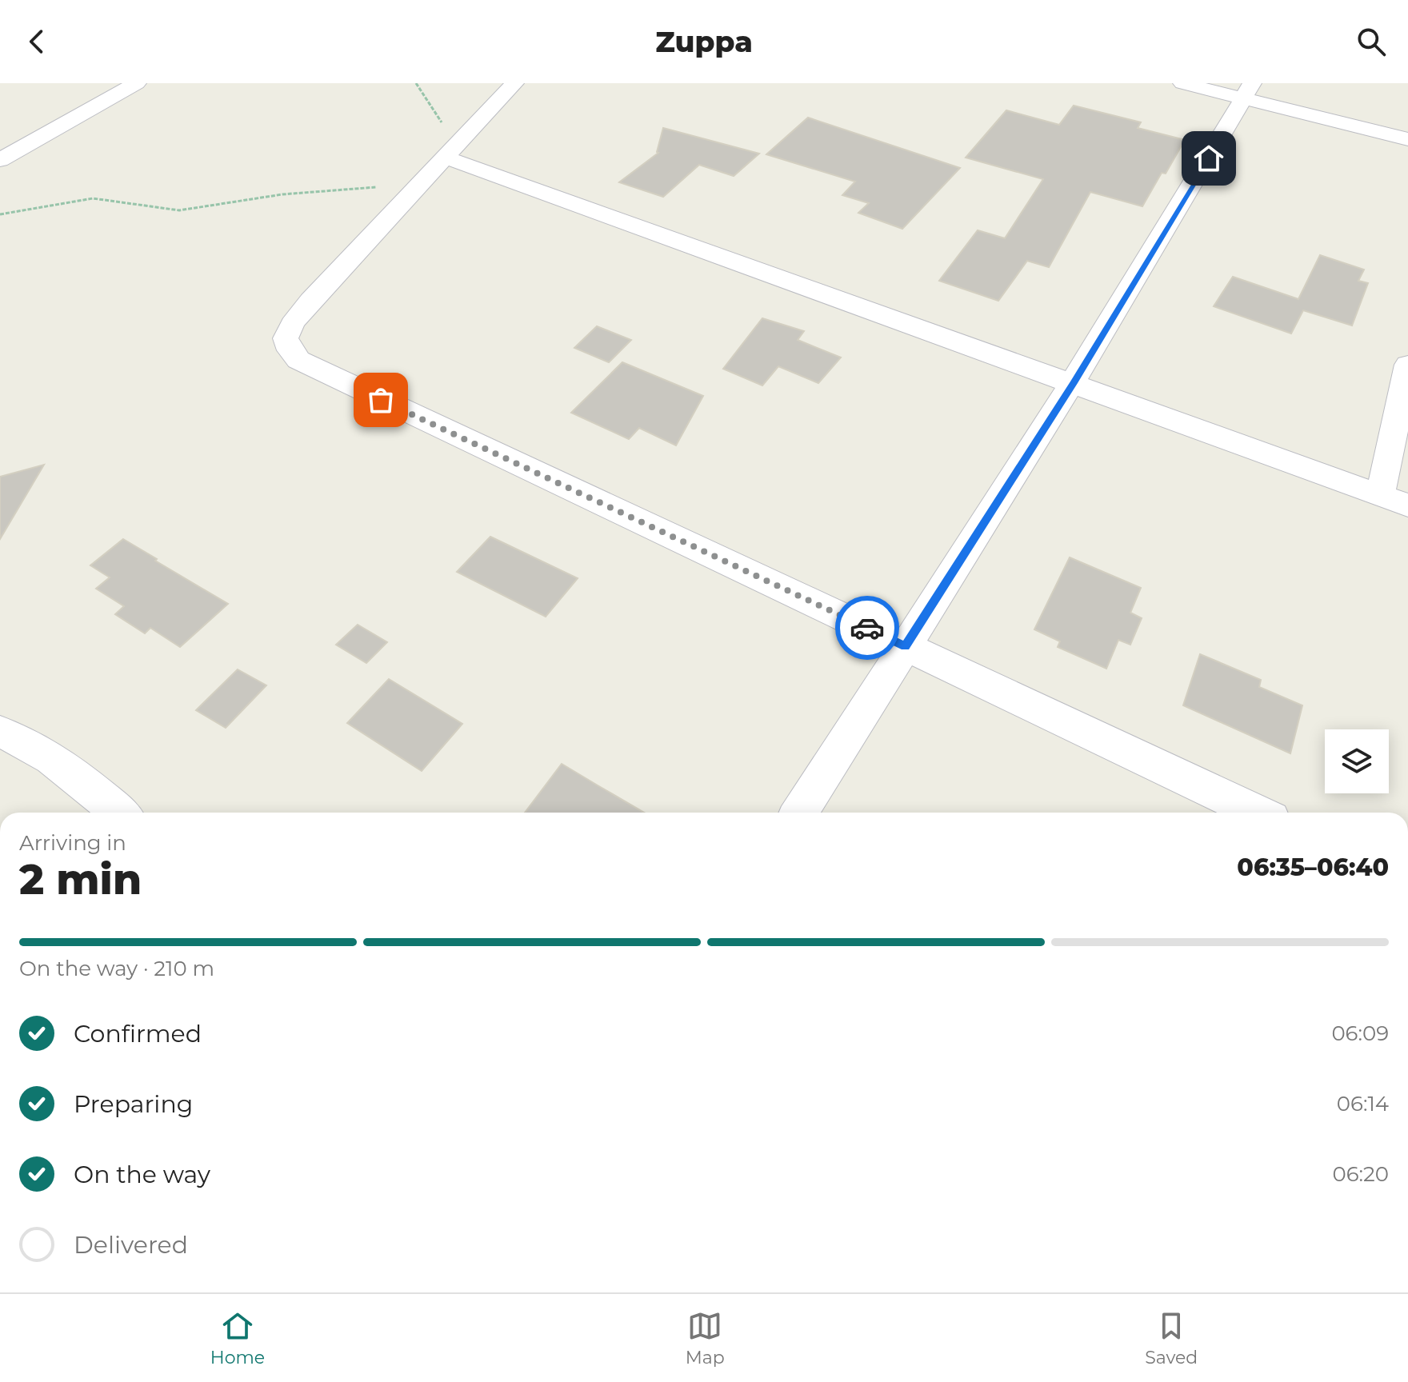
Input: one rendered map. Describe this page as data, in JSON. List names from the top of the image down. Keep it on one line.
{"page":{"header":"Zuppa","heading":["2 min","Arriving in","06:35–06:40"],"bar":"On the way · 210 m","list":[["Confirmed","06:09"],["Preparing","06:14"],["On the way","06:20"],"Delivered"],"tabs":["Home","Map","Saved"]}}
